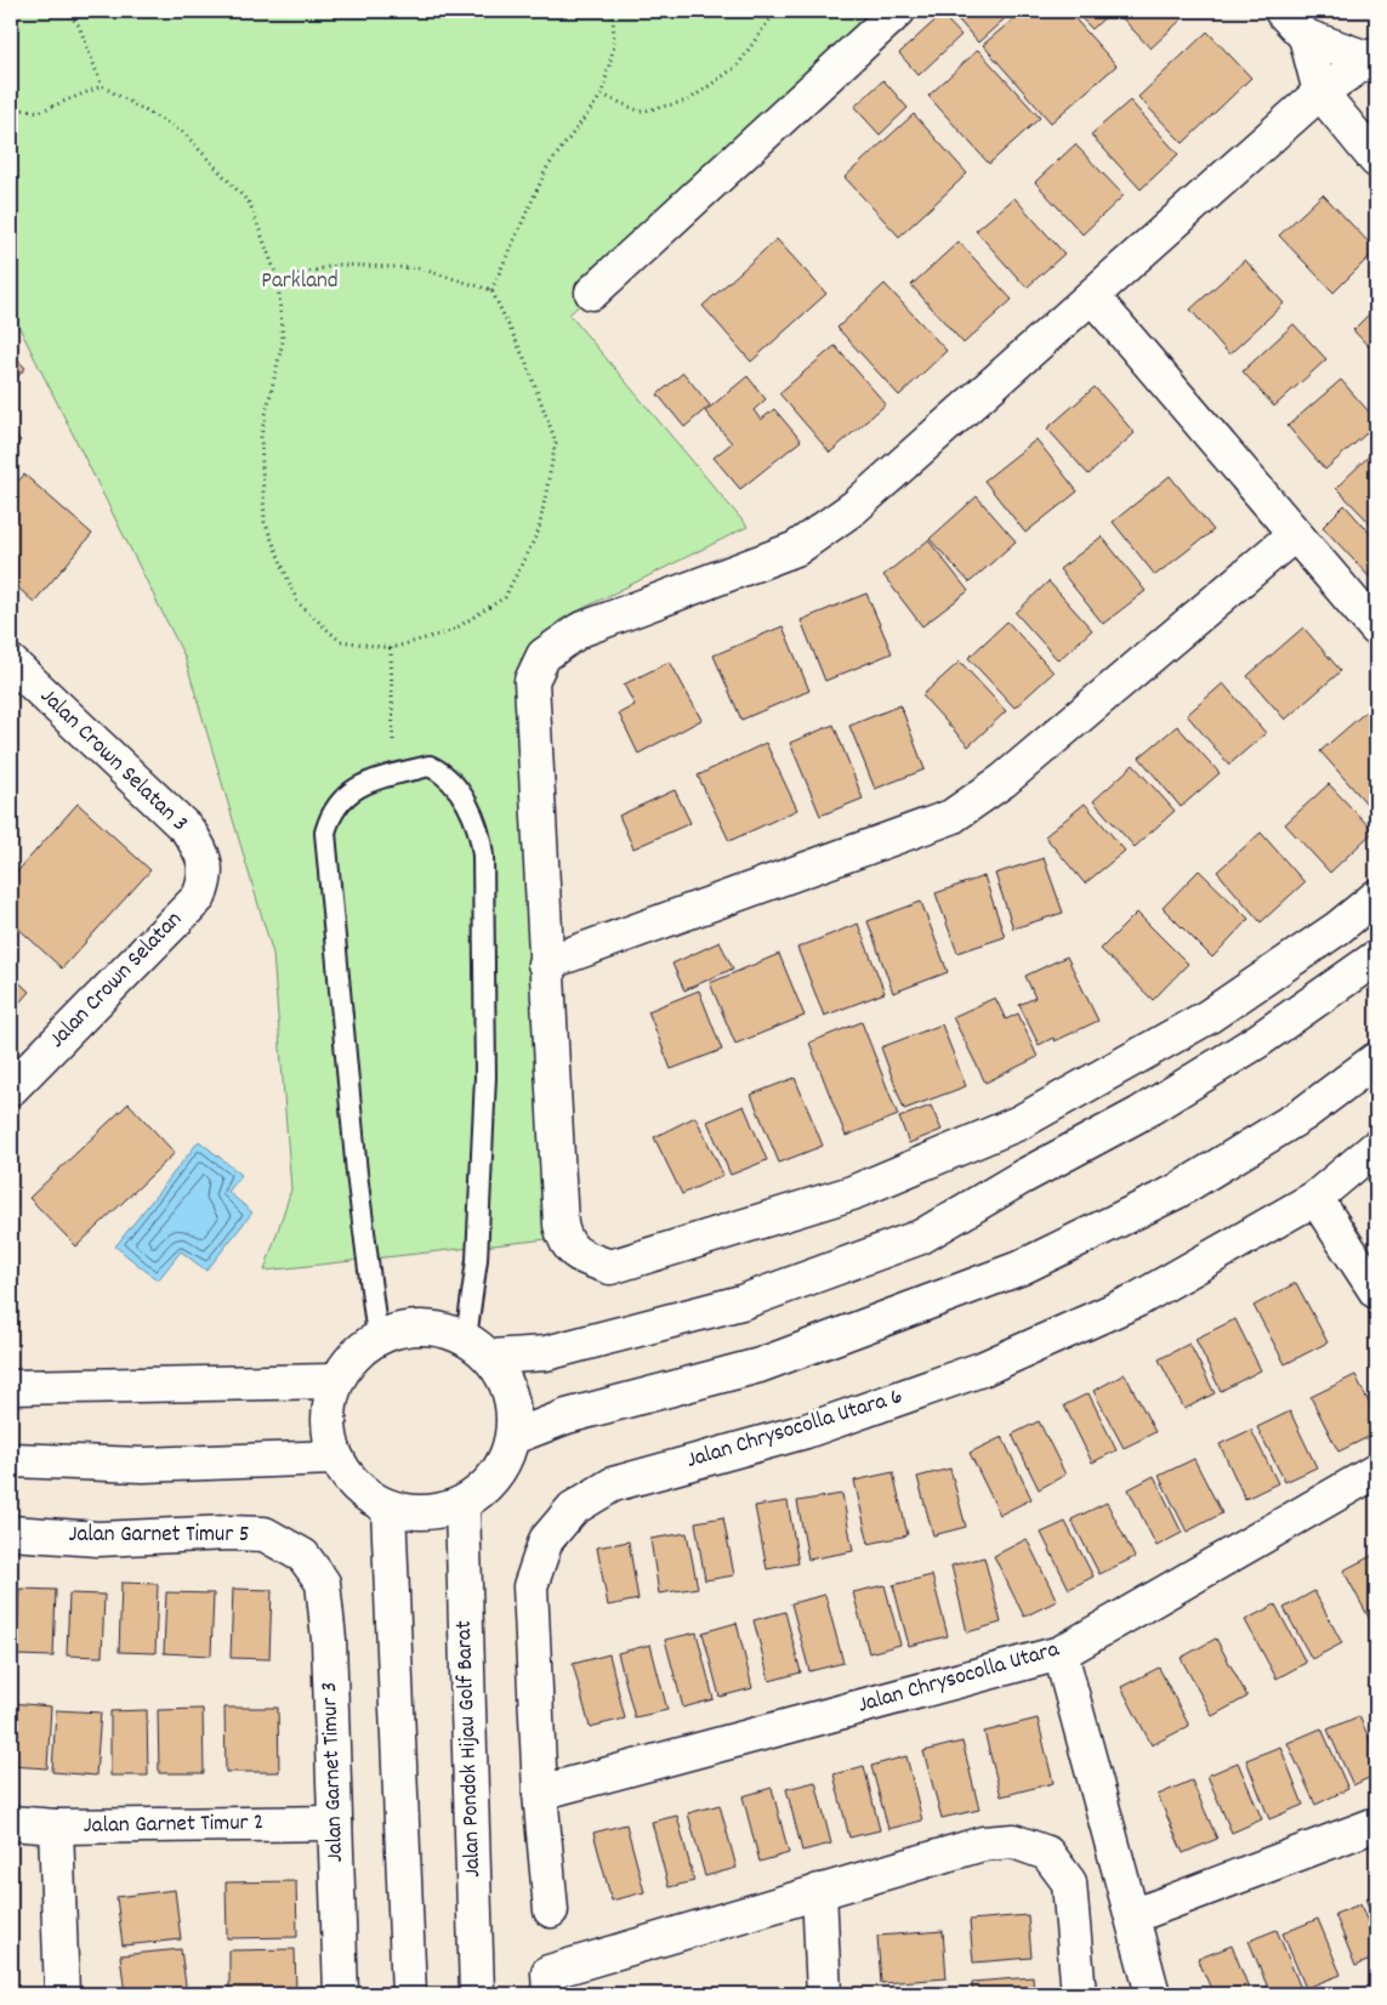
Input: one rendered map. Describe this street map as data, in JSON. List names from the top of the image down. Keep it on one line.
{"streets":{"street":["Jalan Crown Selatan 3","Jalan Crown Selatan","Jalan Chrysocolla Utara 6","Jalan Garnet Timur 5","Jalan Chrysocolla Utara","Jalan Pondok Hijau Golf Barat","Jalan Garnet Timur 3","Jalan Garnet Timur 2"]},"crossings":[["Jalan Crown Selatan 3","Jalan Crown Selatan"],["Jalan Chrysocolla Utara 6","Jalan Chrysocolla Utara"],["Jalan Garnet Timur 5","Jalan Garnet Timur 3"],["Jalan Garnet Timur 3","Jalan Garnet Timur 2"]],"parks":["Parkland"]}
